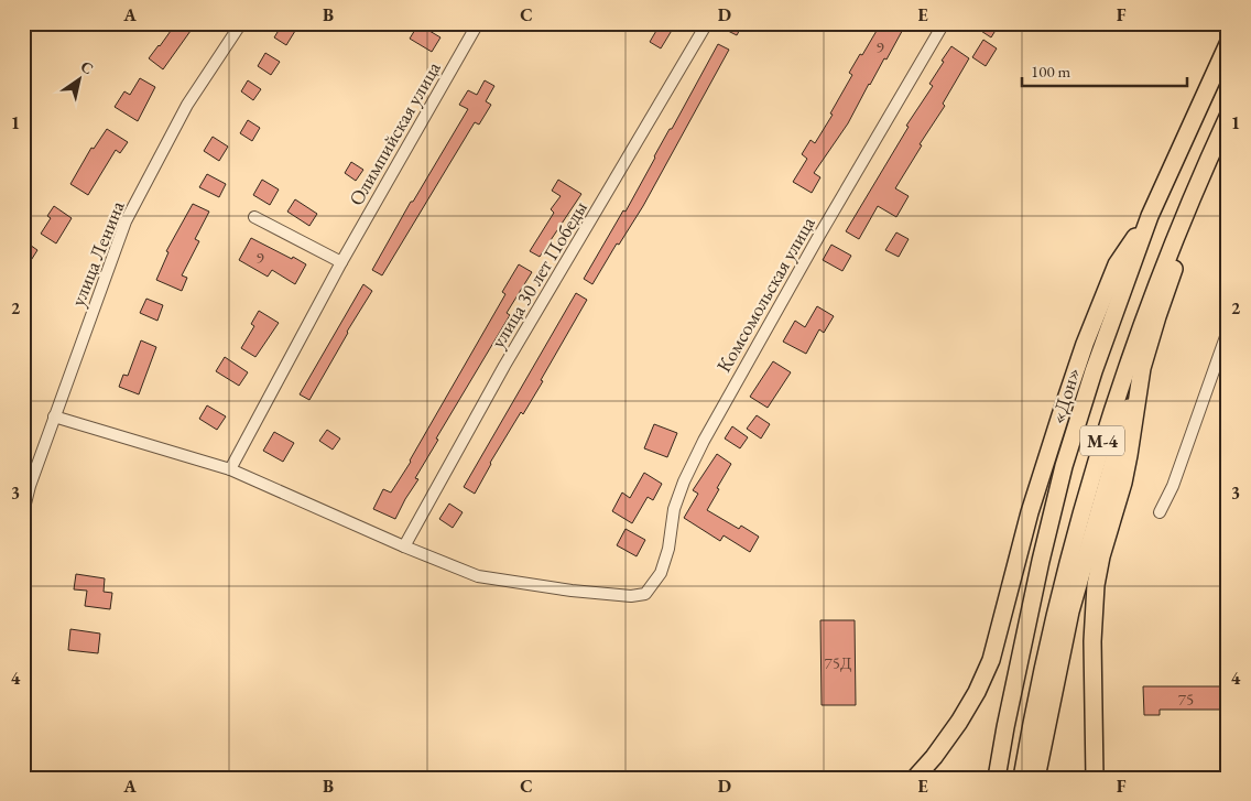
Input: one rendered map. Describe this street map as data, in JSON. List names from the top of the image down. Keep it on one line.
{"streets":{"highway":["«Дон»","М-4"],"street":["Олимпийская улица","улица Ленина","улица 30 лет Победы","Комсомольская улица"]},"crossings":[["улица 30 лет Победы","Комсомольская улица"]],"house_numbers":["9","9","75Д","75"],"scale_bar":"100 m","north":"top right","grid":{"columns":["A","B","C","D","E","F"],"rows":["1","2","3","4"]}}
